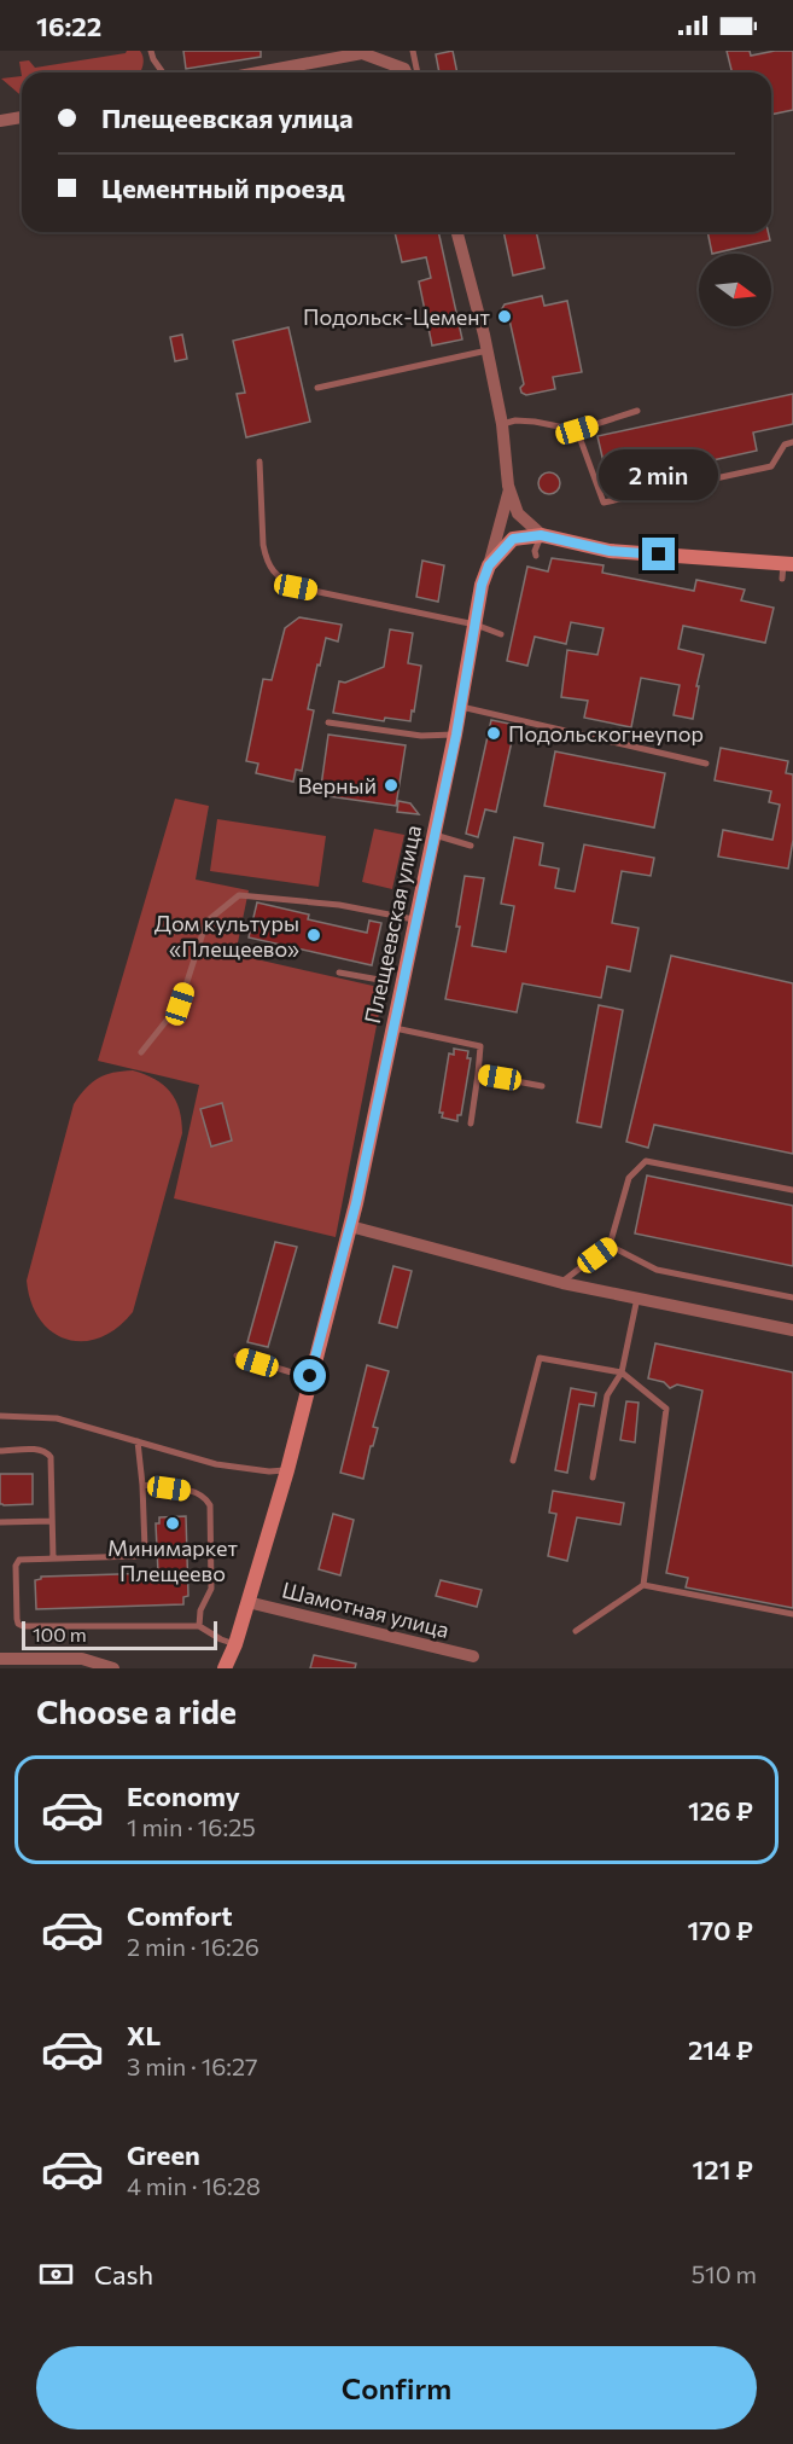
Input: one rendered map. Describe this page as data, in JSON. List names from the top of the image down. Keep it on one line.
{"streets":{"street":["Плещеевская улица","Шамотная улица"]},"crossings":[["Плещеевская улица","Шамотная улица"]],"places":["Подольск-Цемент","Подольскогнеупор","Верный","Дом культуры «Плещеево»","Минимаркет Плещеево"],"scale_bar":"100 m","north":"right","page":{"status":"16:22","banner":["Плещеевская улица","Цементный проезд"],"bubble":"2 min","scale":"100 m","heading":"Choose a ride","list":[{"name":"Economy","note":"1 min · 16:25","value":"126 ₽"},{"name":"Comfort","note":"2 min · 16:26","value":"170 ₽"},{"name":"XL","note":"3 min · 16:27","value":"214 ₽"},{"name":"Green","note":"4 min · 16:28","value":"121 ₽"}],"pay":["Cash","510 m"],"buttons":"Confirm"}}
